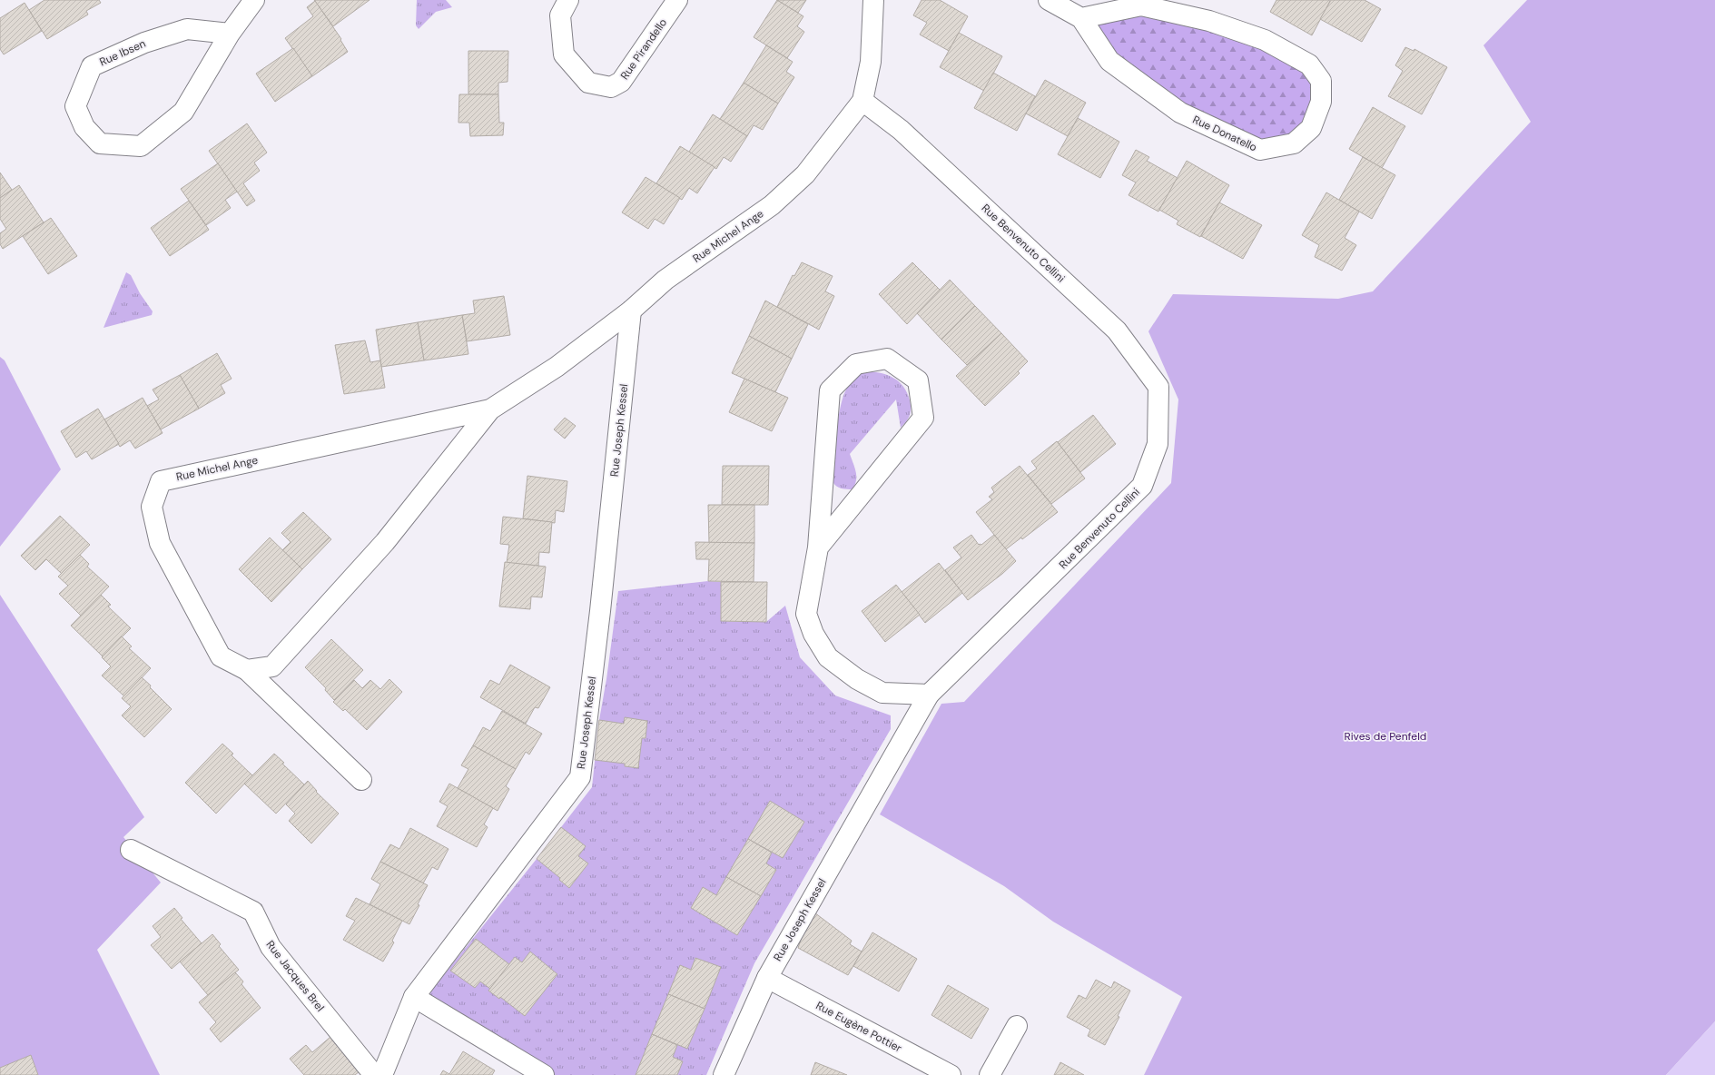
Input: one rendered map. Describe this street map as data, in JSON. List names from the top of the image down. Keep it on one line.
{"streets":{"street":["Rue Pirandello","Rue Ibsen","Rue Donatello","Rue Michel Ange","Rue Benvenuto Cellini","Rue Joseph Kessel","Rue Jacques Brel","Rue Eugène Pottier"]},"crossings":[["Rue Michel Ange","Rue Benvenuto Cellini"],["Rue Michel Ange","Rue Joseph Kessel"],["Rue Benvenuto Cellini","Rue Joseph Kessel"],["Rue Joseph Kessel","Rue Eugène Pottier"]],"parks":["Rives de Penfeld"]}
